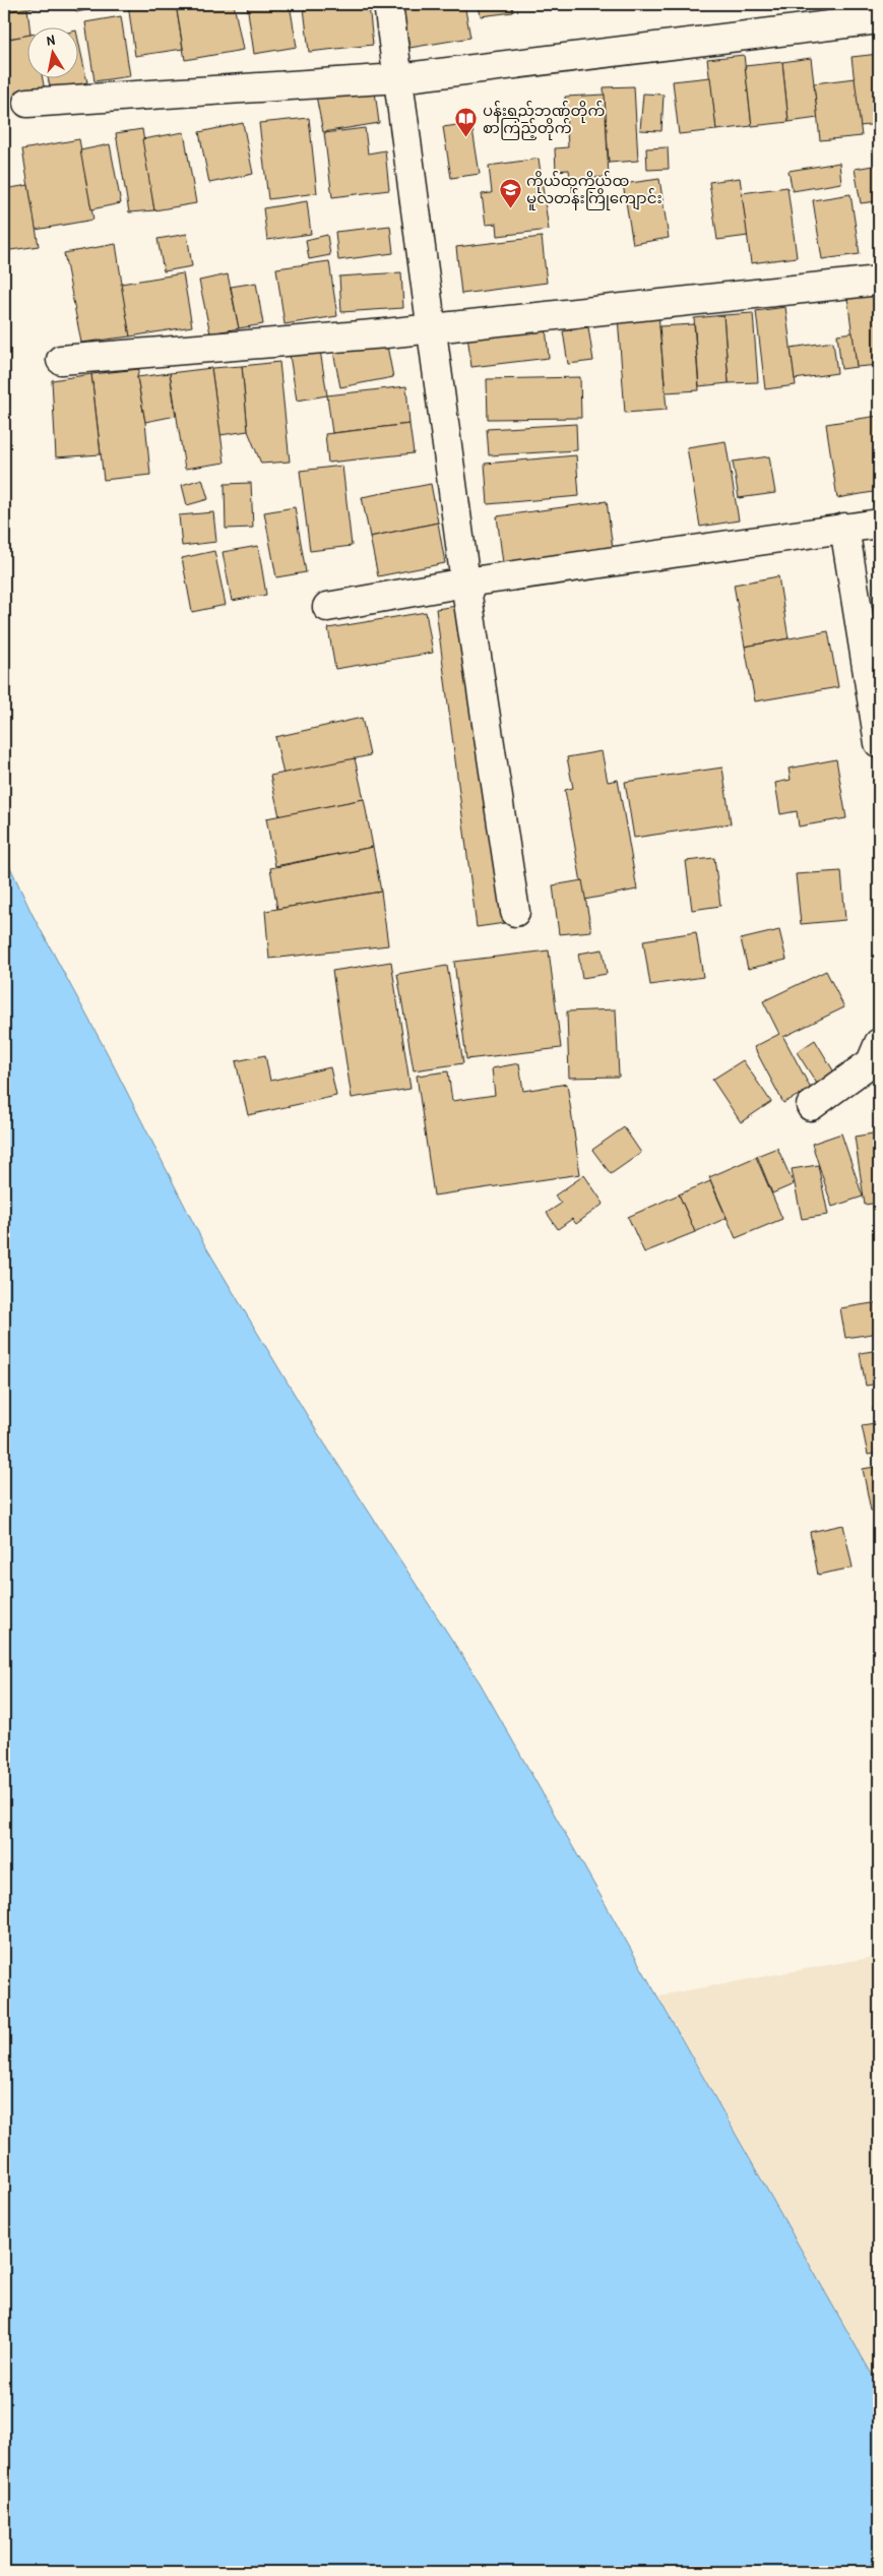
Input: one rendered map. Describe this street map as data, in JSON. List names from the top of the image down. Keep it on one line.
{"places":{"library":["ပန်းရည်ဘဏ်တိုက် စာကြည့်တိုက်"],"school or university":["ကိုယ်ထူကိုယ်ထ မူလတန်းကြိုကျောင်း"]},"north":"top"}
